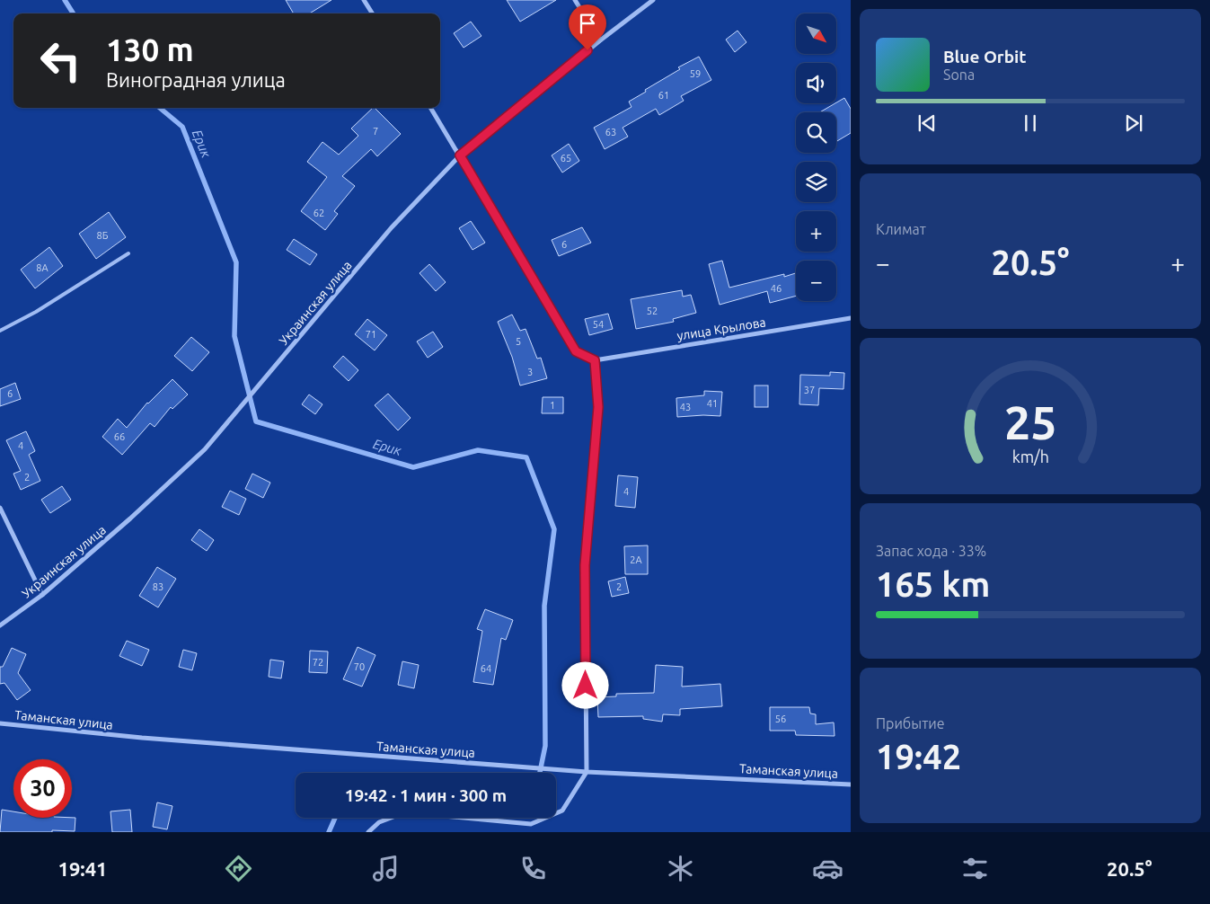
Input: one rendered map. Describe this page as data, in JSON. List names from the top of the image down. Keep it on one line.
{"streets":{"street":["Украинская улица","улица Крылова","Таманская улица"]},"water":["Ерик"],"house_numbers":["59","61","7","63","65","62","8Б","6","8А","46","52","54","71","5","3","37","6","41","1","43","66","4","2","4","2А","83","2","72","70","64","56"],"north":"bottom right","page":{"map_buttons":["+","−"],"turn":["130 m","Виноградная улица"],"song":["Blue Orbit","Sona"],"tile":["Климат",["Запас хода · 33%","165 km"],["Прибытие","19:42"]],"heat":["−","20.5°","+"],"limit":"30","trip":"19:42 · 1 мин · 300 m","tabs":["19:41","20.5°"],"gauge":["25","km/h"]}}
